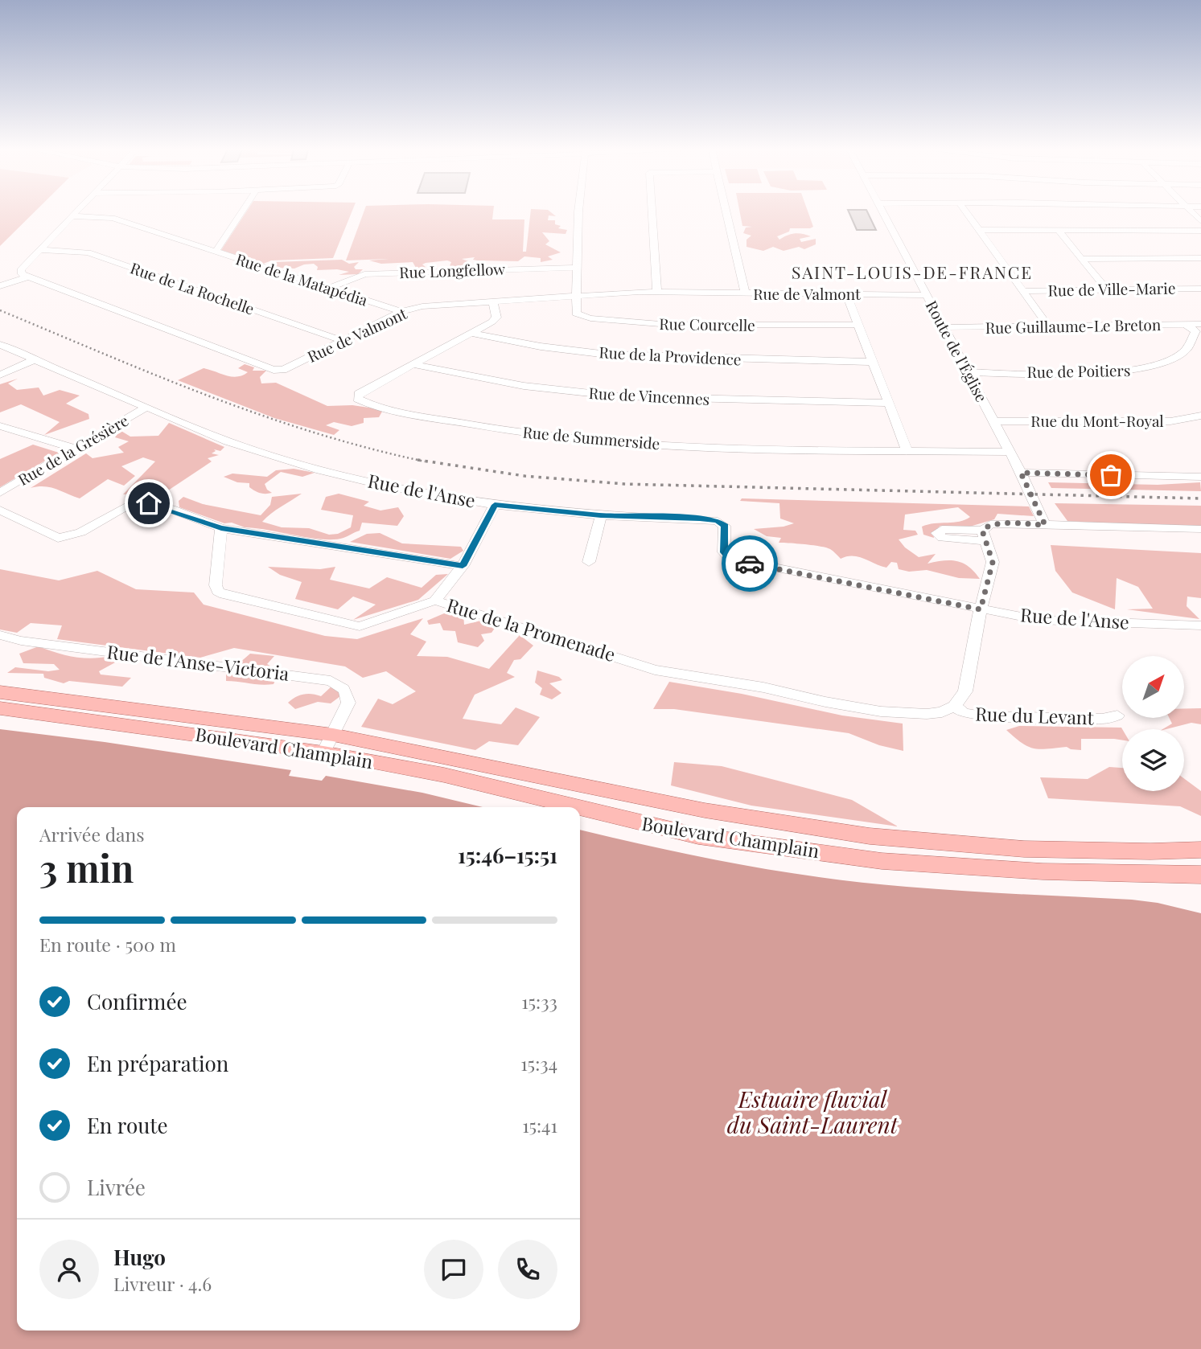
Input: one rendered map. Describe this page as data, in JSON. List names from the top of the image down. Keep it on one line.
{"streets":{"main road":["Boulevard Champlain"],"street":["Rue Longfellow","Rue de la Matapédia","Rue de La Rochelle","Rue de Ville-Marie","Rue de Valmont","Rue Courcelle","Rue Guillaume-Le Breton","Route de l'Église","Rue de la Providence","Rue de Poitiers","Rue de Vincennes","Rue du Mont-Royal","Rue de Summerside","Rue de la Grésière","Rue de l'Anse","Rue de la Promenade","Rue de l'Anse-Victoria","Rue du Levant"]},"crossings":[["Rue Longfellow","Rue de la Matapédia"],["Rue de la Matapédia","Rue de Valmont"],["Rue de La Rochelle","Rue de Valmont"],["Rue de Valmont","Rue Courcelle"],["Rue de Valmont","Route de l'Église"],["Rue de Valmont","Rue de Summerside"],["Rue Guillaume-Le Breton","Route de l'Église"],["Rue Guillaume-Le Breton","Rue de Poitiers"],["Route de l'Église","Rue de Poitiers"],["Route de l'Église","Rue du Mont-Royal"],["Route de l'Église","Rue de Summerside"],["Rue de la Providence","Rue de Summerside"],["Rue de Vincennes","Rue de Summerside"],["Rue de la Grésière","Rue de l'Anse"],["Rue de la Promenade","Rue du Levant"],["Rue de l'Anse-Victoria","Boulevard Champlain"]],"districts":["SAINT-LOUIS-DE-FRANCE"],"water":["Estuaire fluvial du Saint-Laurent"],"north":"top right","page":{"heading":["3 min","Arrivée dans","15:46–15:51"],"panel":["Hugo","Livreur · 4.6"],"bar":"En route · 500 m","list":[["Confirmée","15:33"],["En préparation","15:34"],["En route","15:41"],"Livrée"]}}
